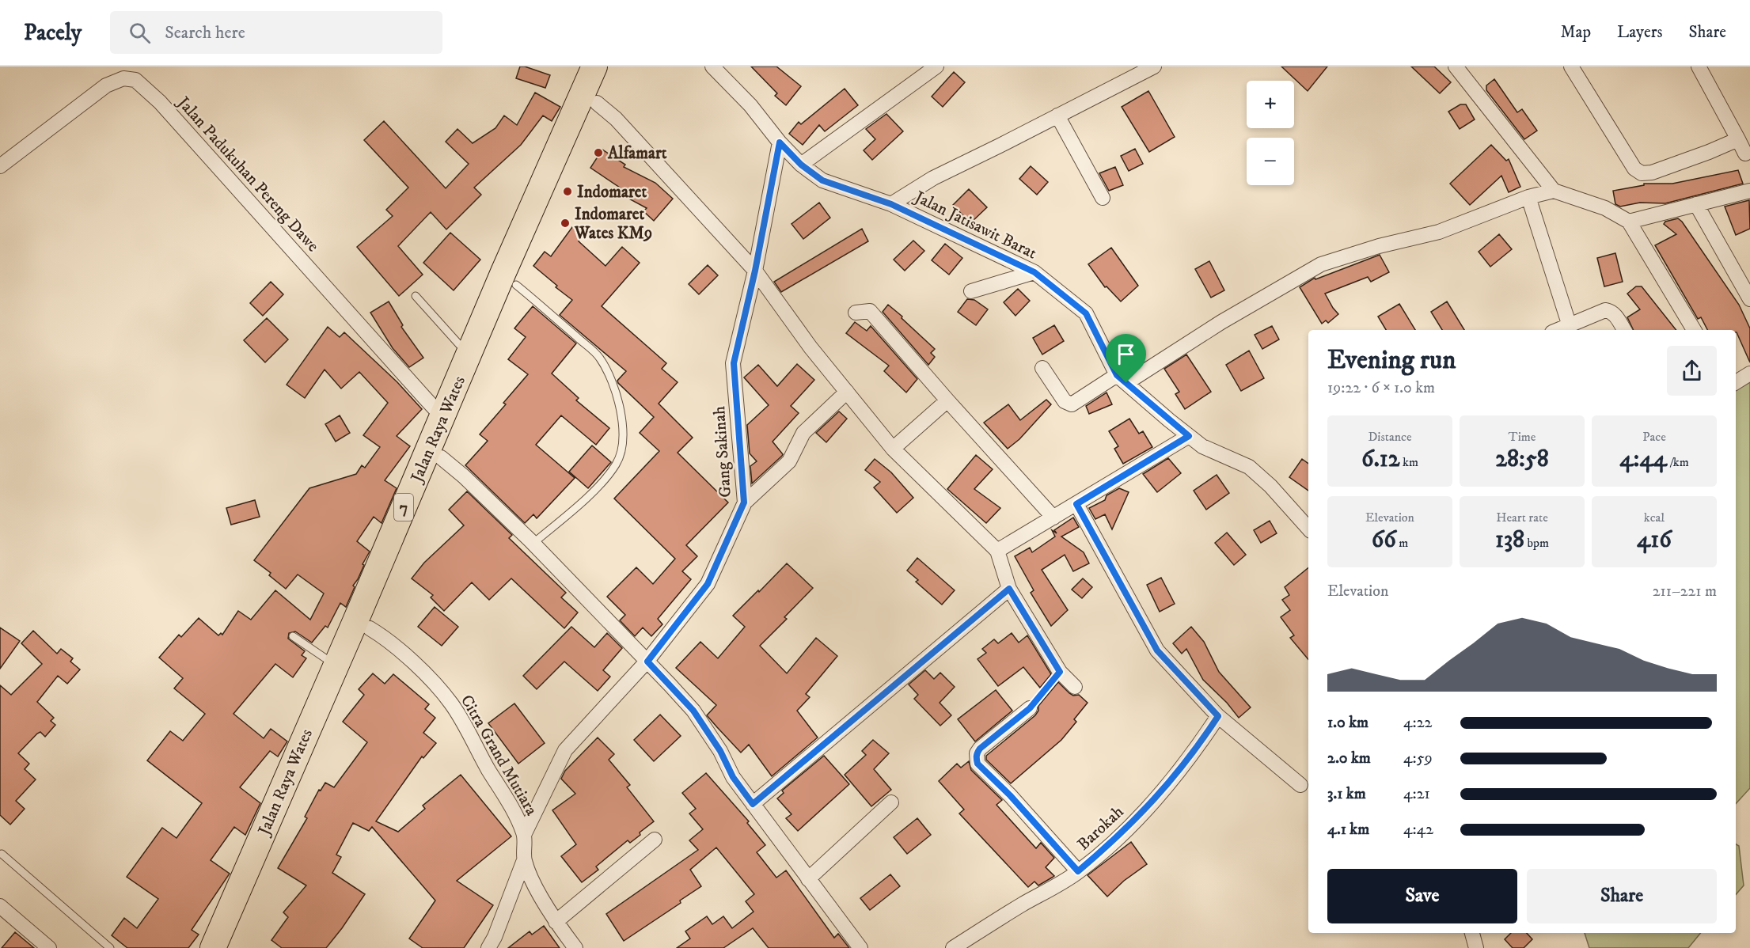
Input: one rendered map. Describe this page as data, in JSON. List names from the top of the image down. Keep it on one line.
{"streets":{"highway":["Jalan Raya Wates","7"],"street":["Jalan Padukuhan Pereng Dawe","Jalan Jatisawit Barat","Gang Sakinah","Citra Grand Mutiara","Barokah"]},"crossings":[["Jalan Padukuhan Pereng Dawe","Jalan Raya Wates"],["Jalan Jatisawit Barat","Gang Sakinah"],["Jalan Raya Wates","Citra Grand Mutiara"],["Gang Sakinah","Citra Grand Mutiara"]],"places":["Alfamart","Indomaret","Indomaret Wates KM9"],"page":{"header":"Pacely","search":"Search here","nav":["Map","Layers","Share"],"map_buttons":["+","−"],"heading":["Evening run","19:22 · 6 × 1.0 km"],"stats":[["Distance","6.12 km"],["Time","28:58"],["Pace","4:44 /km"],["Elevation","66 m"],["Heart rate","138 bpm"],["kcal","416"]],"chart":["Elevation","211–221 m"],"list":[{"name":"1.0 km","note":"4:22"},{"name":"2.0 km","note":"4:59"},{"name":"3.1 km","note":"4:21"},{"name":"4.1 km","note":"4:42"}],"buttons":["Save","Share"]}}
